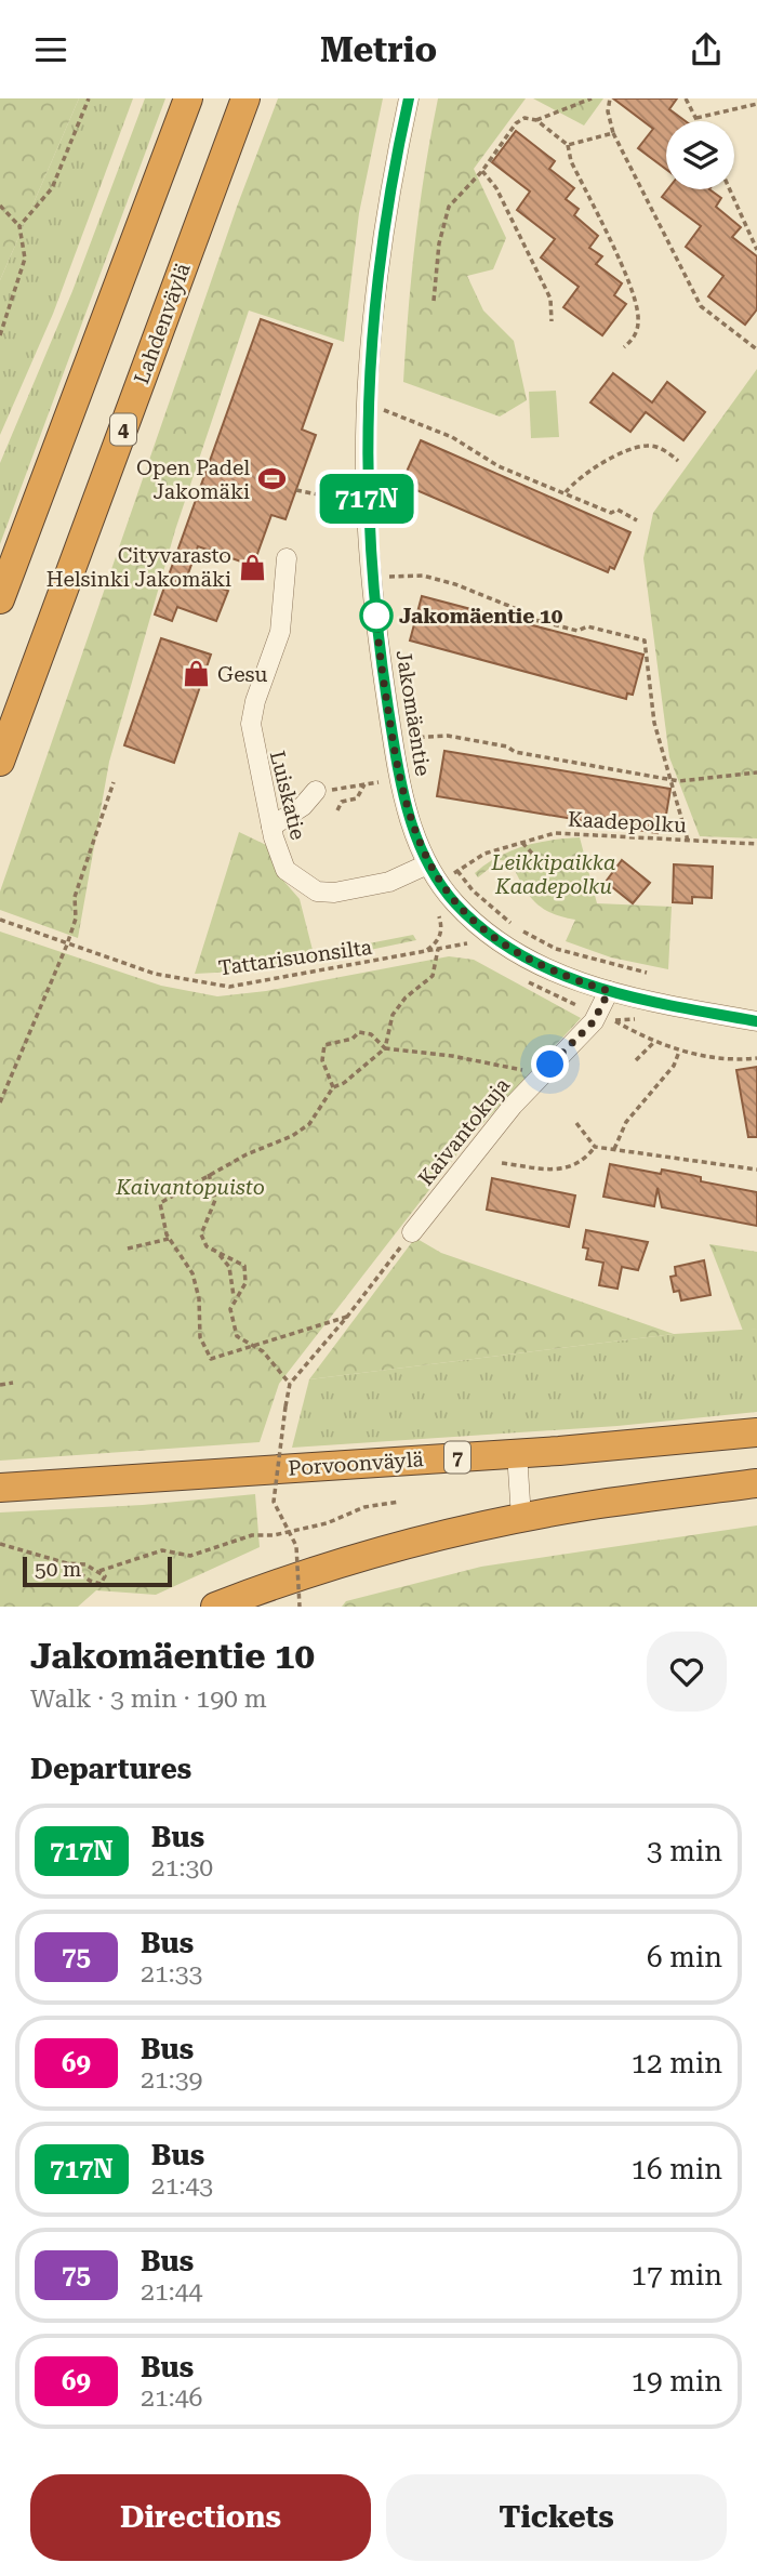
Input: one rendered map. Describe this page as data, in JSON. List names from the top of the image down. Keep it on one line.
{"streets":{"highway":["Lahdenväylä","4","7","Porvoonväylä"],"street":["Jakomäentie","Luiskatie","Kaivantokuja"],"path":["Kaadepolku","Tattarisuonsilta"]},"crossings":[["Jakomäentie","Luiskatie"],["Jakomäentie","Kaivantokuja"]],"parks":["Leikkipaikka Kaadepolku","Kaivantopuisto"],"places":{"sports":["Open Padel Jakomäki"],"shop":["Cityvarasto Helsinki Jakomäki","Gesu"],"other":["Jakomäentie 10"]},"lines":["bus line 717N"],"scale_bar":"50 m","page":{"header":"Metrio","on_map":"717N","scale":"50 m","heading":[["Jakomäentie 10","Walk · 3 min · 190 m"],"Departures"],"list":[{"mark":"717N","name":"Bus","note":"21:30","value":"3 min"},{"mark":"75","name":"Bus","note":"21:33","value":"6 min"},{"mark":"69","name":"Bus","note":"21:39","value":"12 min"},{"mark":"717N","name":"Bus","note":"21:43","value":"16 min"},{"mark":"75","name":"Bus","note":"21:44","value":"17 min"},{"mark":"69","name":"Bus","note":"21:46","value":"19 min"}],"buttons":["Directions","Tickets"]}}
